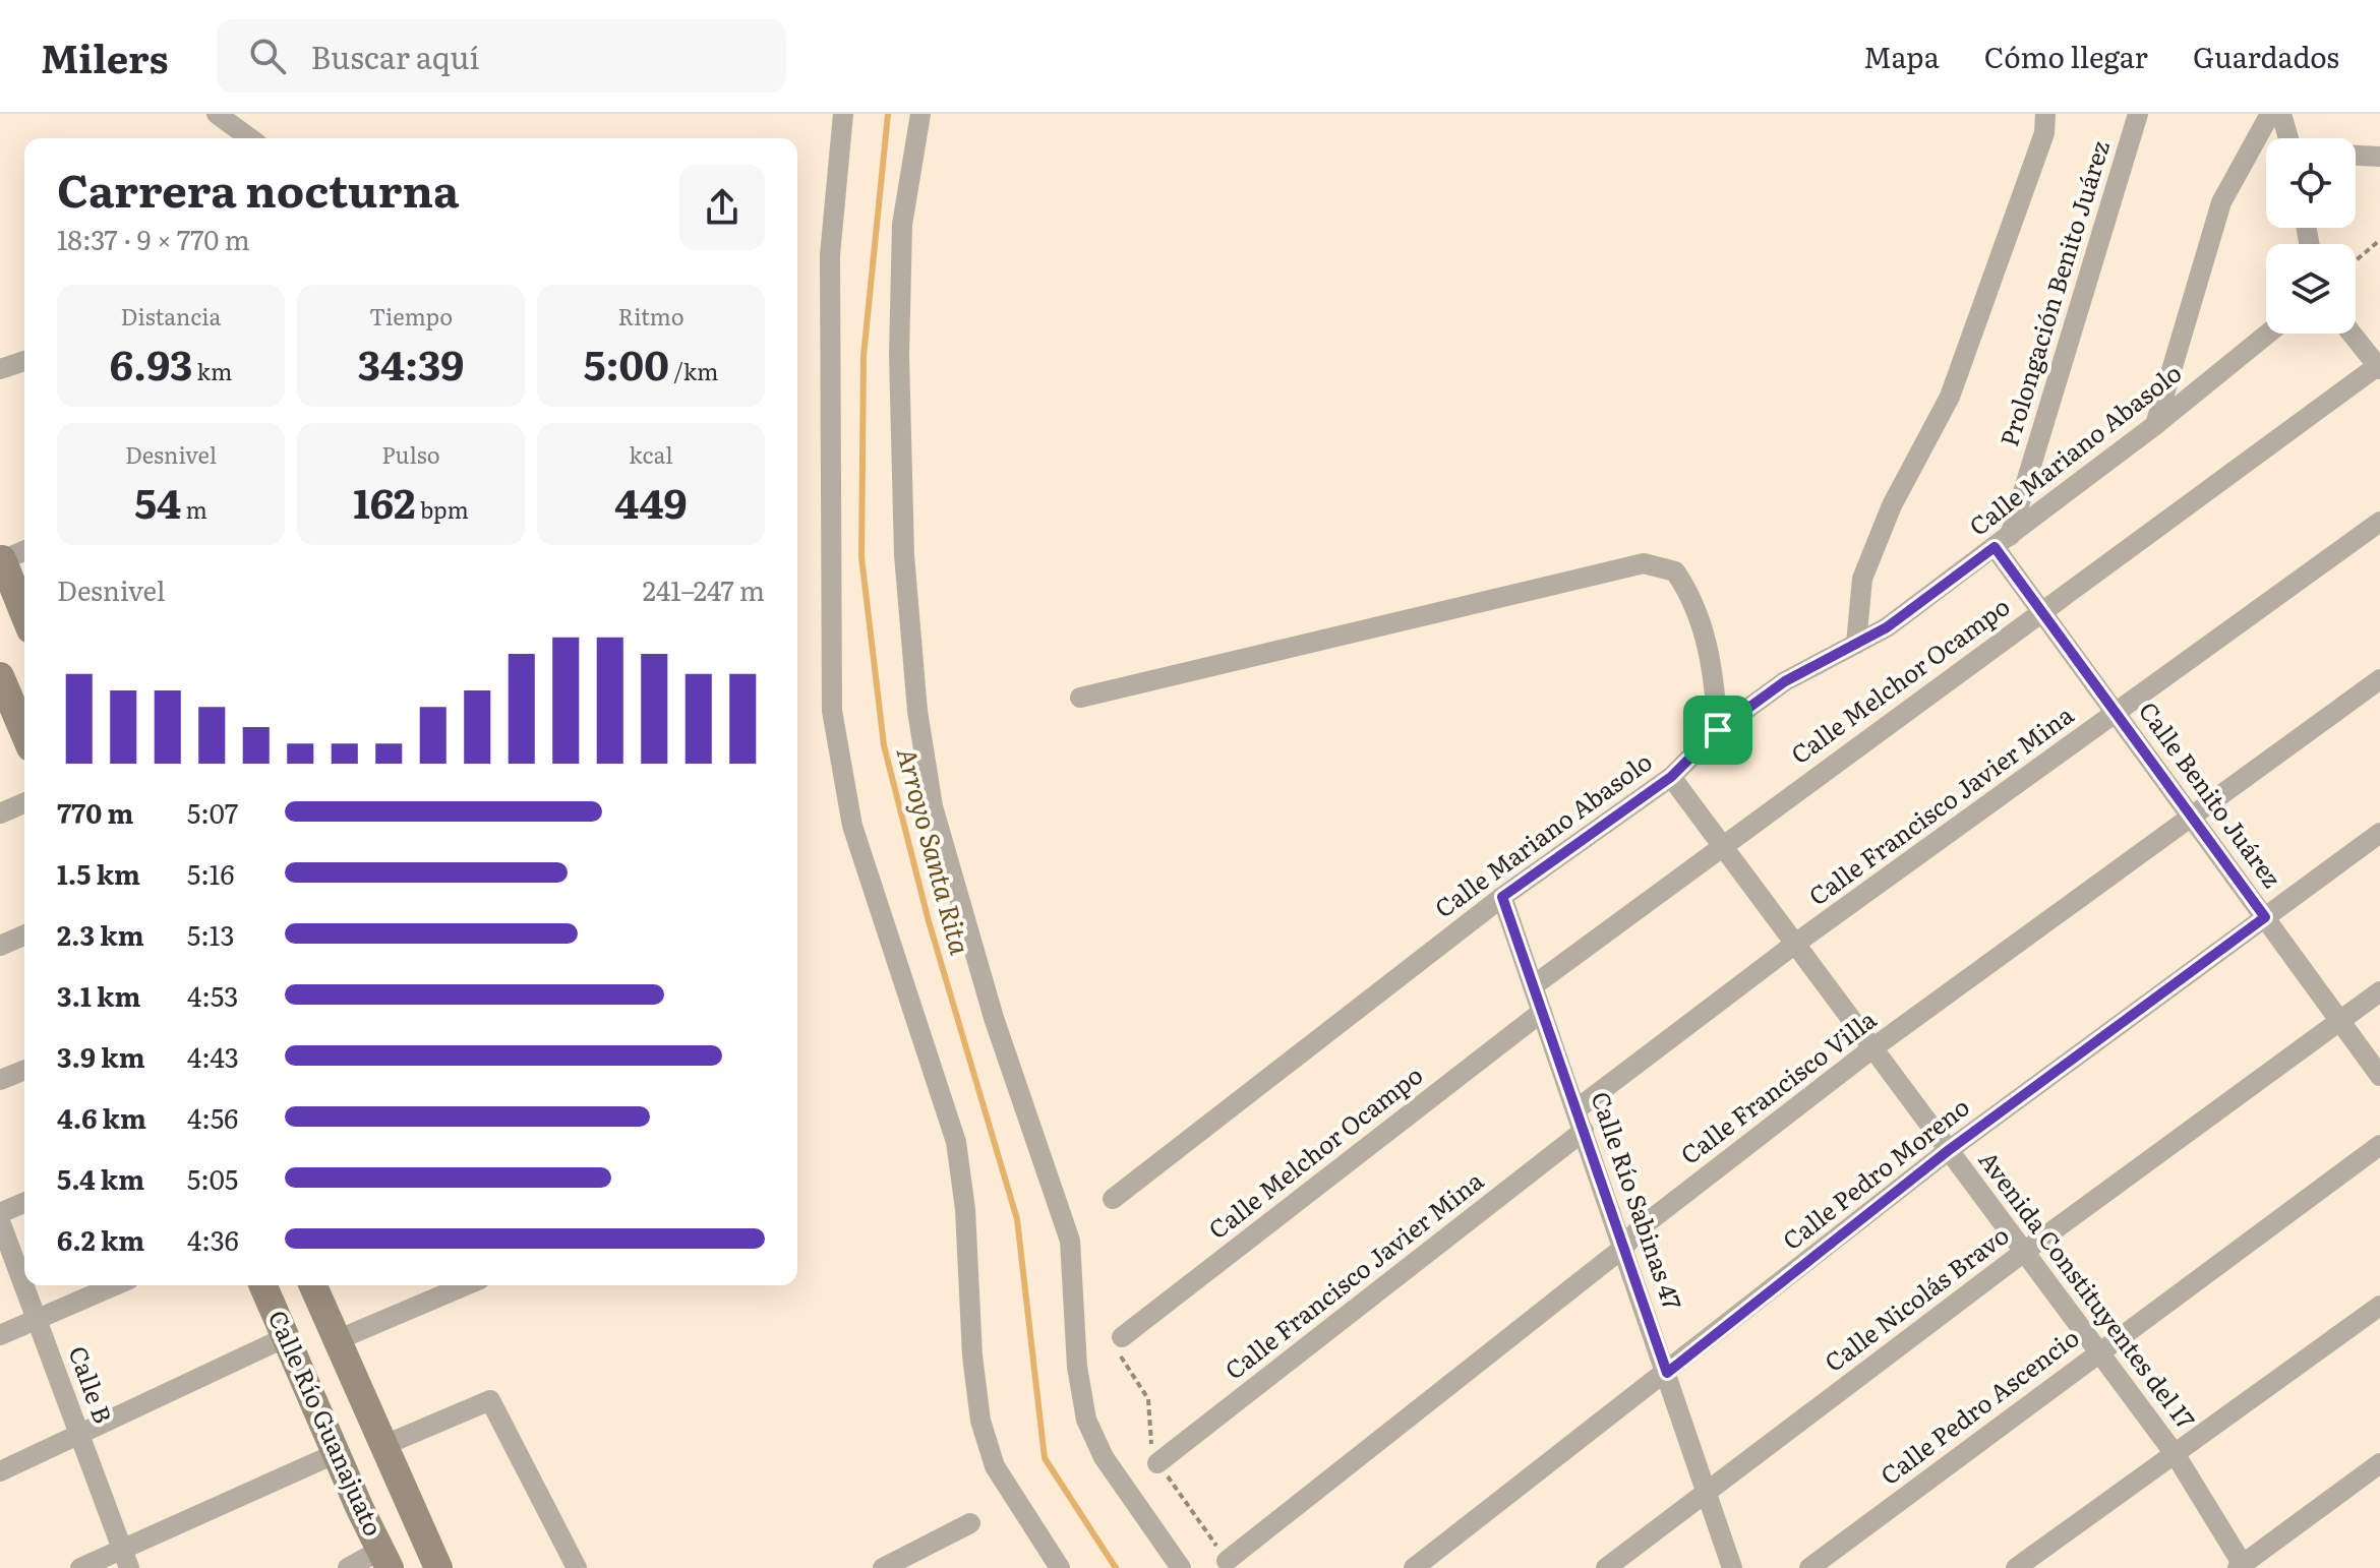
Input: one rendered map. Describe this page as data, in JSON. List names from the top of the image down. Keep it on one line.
{"streets":{"street":["Prolongación Benito Juárez","Calle Mariano Abasolo","Calle Melchor Ocampo","Calle Benito Juárez","Calle Francisco Javier Mina","Calle Francisco Villa","Calle Pedro Moreno","Calle Río Sabinas 47","Avenida Constituyentes del 17","Calle Nicolás Bravo","Calle B","Calle Pedro Ascencio","Calle Río Guanajuato"]},"crossings":[["Prolongación Benito Juárez","Calle Mariano Abasolo"],["Prolongación Benito Juárez","Calle Benito Juárez"],["Calle Mariano Abasolo","Calle Benito Juárez"],["Calle Mariano Abasolo","Calle Río Sabinas 47"],["Calle Mariano Abasolo","Avenida Constituyentes del 17"],["Calle Melchor Ocampo","Calle Benito Juárez"],["Calle Melchor Ocampo","Calle Río Sabinas 47"],["Calle Melchor Ocampo","Avenida Constituyentes del 17"],["Calle Benito Juárez","Calle Francisco Javier Mina"],["Calle Benito Juárez","Calle Francisco Villa"],["Calle Benito Juárez","Calle Pedro Moreno"],["Calle Benito Juárez","Calle Nicolás Bravo"],["Calle Francisco Javier Mina","Calle Río Sabinas 47"],["Calle Francisco Javier Mina","Avenida Constituyentes del 17"],["Calle Francisco Villa","Calle Río Sabinas 47"],["Calle Francisco Villa","Avenida Constituyentes del 17"],["Calle Pedro Moreno","Calle Río Sabinas 47"],["Calle Pedro Moreno","Avenida Constituyentes del 17"],["Calle Río Sabinas 47","Calle Nicolás Bravo"],["Avenida Constituyentes del 17","Calle Nicolás Bravo"],["Avenida Constituyentes del 17","Calle Pedro Ascencio"]],"water":["Arroyo Santa Rita"],"page":{"header":"Milers","search":"Buscar aquí","nav":["Mapa","Cómo llegar","Guardados"],"heading":["Carrera nocturna","18:37 · 9 × 770 m"],"stats":[["Distancia","6.93 km"],["Tiempo","34:39"],["Ritmo","5:00 /km"],["Desnivel","54 m"],["Pulso","162 bpm"],["kcal","449"]],"chart":["Desnivel","241–247 m"],"list":[{"name":"770 m","note":"5:07"},{"name":"1.5 km","note":"5:16"},{"name":"2.3 km","note":"5:13"},{"name":"3.1 km","note":"4:53"},{"name":"3.9 km","note":"4:43"},{"name":"4.6 km","note":"4:56"},{"name":"5.4 km","note":"5:05"},{"name":"6.2 km","note":"4:36"}]}}
